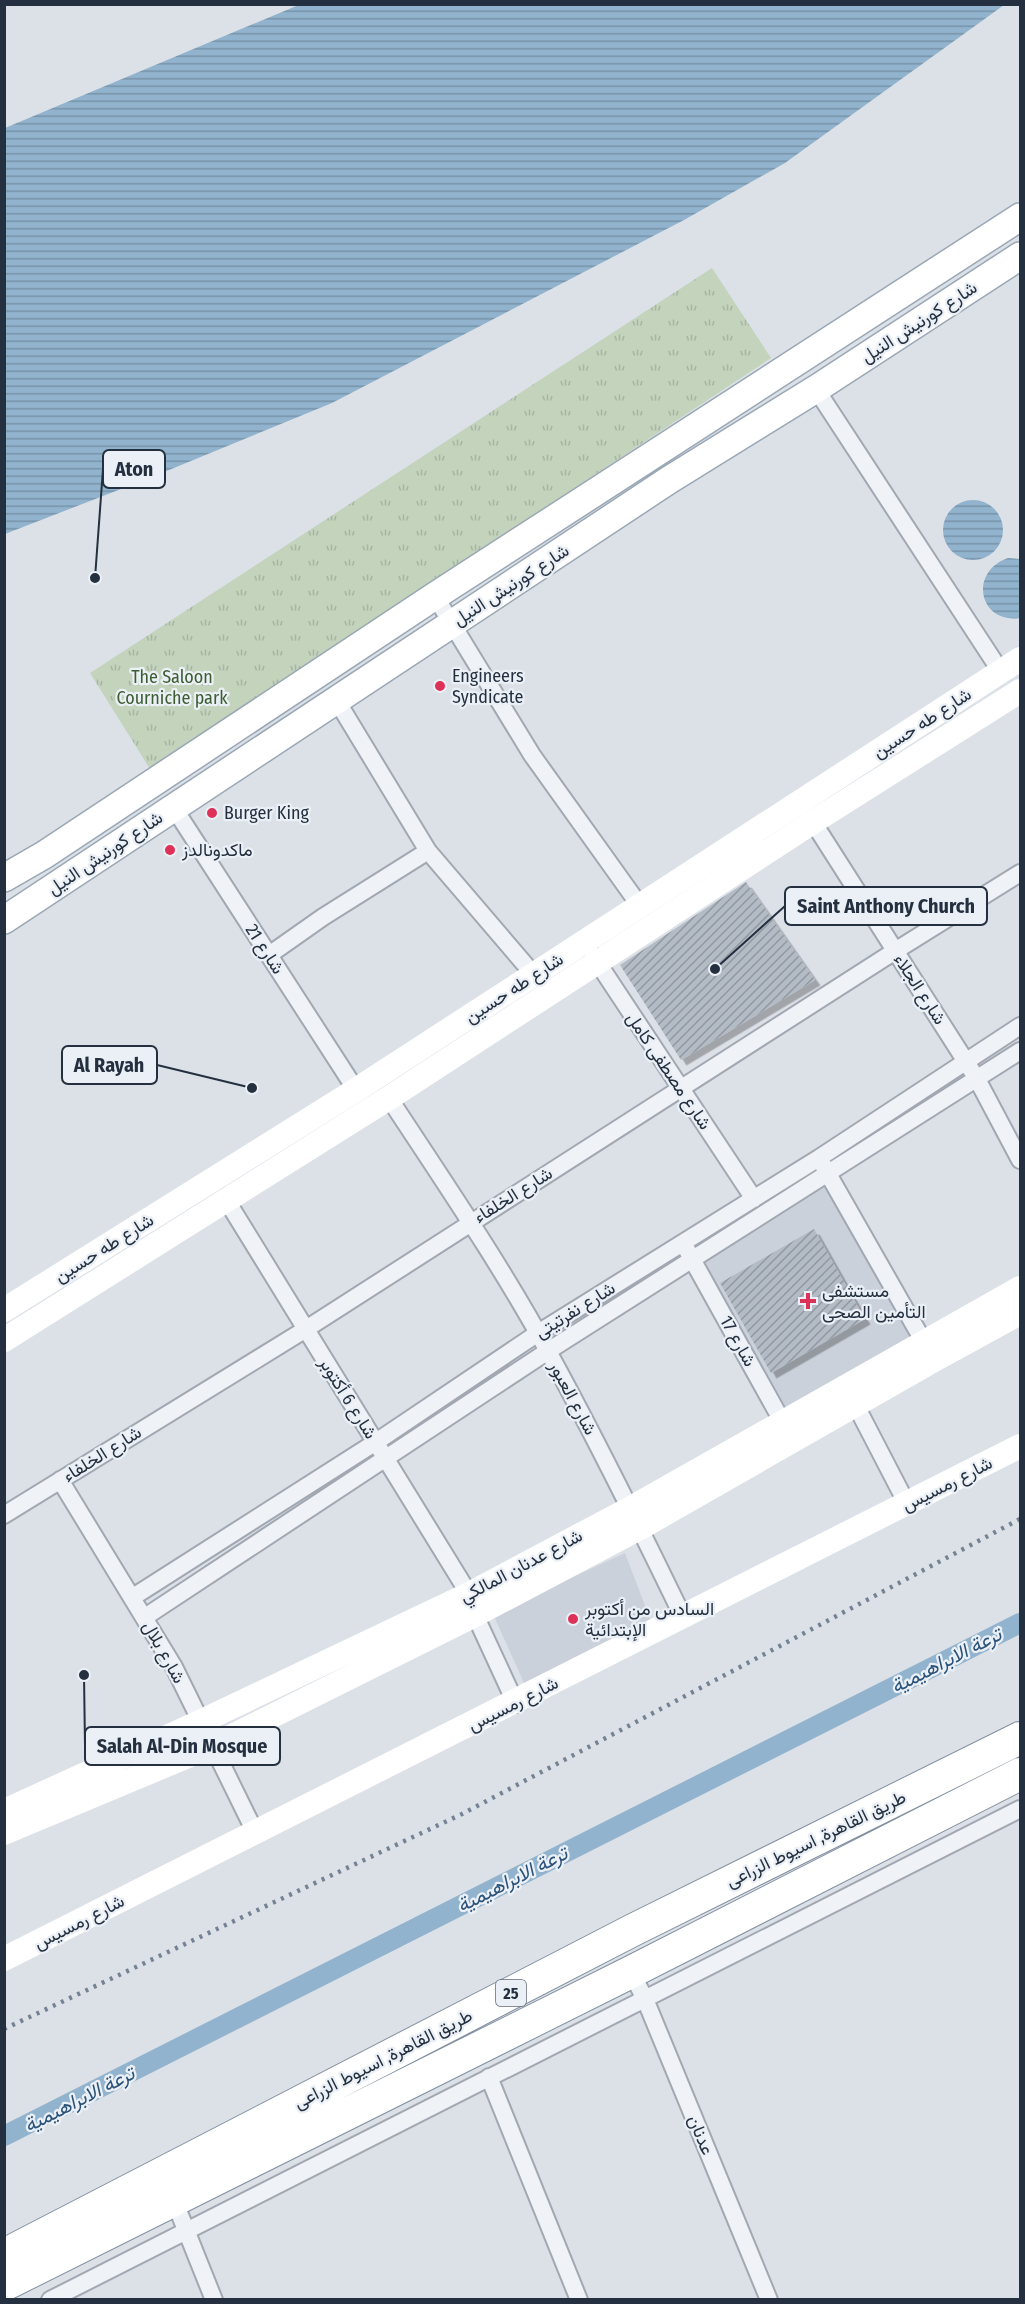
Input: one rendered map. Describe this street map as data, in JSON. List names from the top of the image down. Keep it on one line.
{"streets":{"highway":["طريق القاهرة, اسيوط الزراعى","25"],"main road":["شارع كورنيش النيل","شارع طه حسين","شارع رمسيس","شارع عدنان المالكي"],"street":["شارع 21","شارع الجلاء","شارع مصطفى كامل","شارع الخلفاء","شارع نفرتيتى","شارع 17","شارع 6 أكتوبر","شارع العبور","شارع بلال","عدنان"]},"crossings":[["شارع كورنيش النيل","شارع 21"],["شارع طه حسين","شارع 21"],["شارع طه حسين","شارع الجلاء"],["شارع طه حسين","شارع مصطفى كامل"],["شارع طه حسين","شارع 6 أكتوبر"],["شارع طه حسين","شارع العبور"],["شارع الجلاء","شارع الخلفاء"],["شارع الجلاء","شارع نفرتيتى"],["شارع مصطفى كامل","شارع الخلفاء"],["شارع مصطفى كامل","شارع نفرتيتى"],["شارع الخلفاء","شارع 6 أكتوبر"],["شارع الخلفاء","شارع العبور"],["شارع الخلفاء","شارع بلال"],["شارع نفرتيتى","شارع 17"],["شارع نفرتيتى","شارع 6 أكتوبر"],["شارع نفرتيتى","شارع العبور"],["شارع نفرتيتى","شارع بلال"],["شارع 17","شارع عدنان المالكي"],["شارع 6 أكتوبر","شارع رمسيس"],["شارع 6 أكتوبر","شارع عدنان المالكي"],["شارع العبور","شارع رمسيس"],["شارع العبور","شارع عدنان المالكي"],["شارع رمسيس","شارع بلال"],["شارع عدنان المالكي","شارع بلال"],["طريق القاهرة, اسيوط الزراعى","عدنان"]],"water":["ترعة الابراهيمية"],"parks":["The Saloon Courniche park"],"places":{"other":["Aton","Engineers Syndicate","Burger King","ماكدونالدز","Saint Anthony Church","Al Rayah","السادس من أكتوبر الإبتدائية","Salah Al-Din Mosque"],"health":["مستشفى التأمين الصحى"]}}
